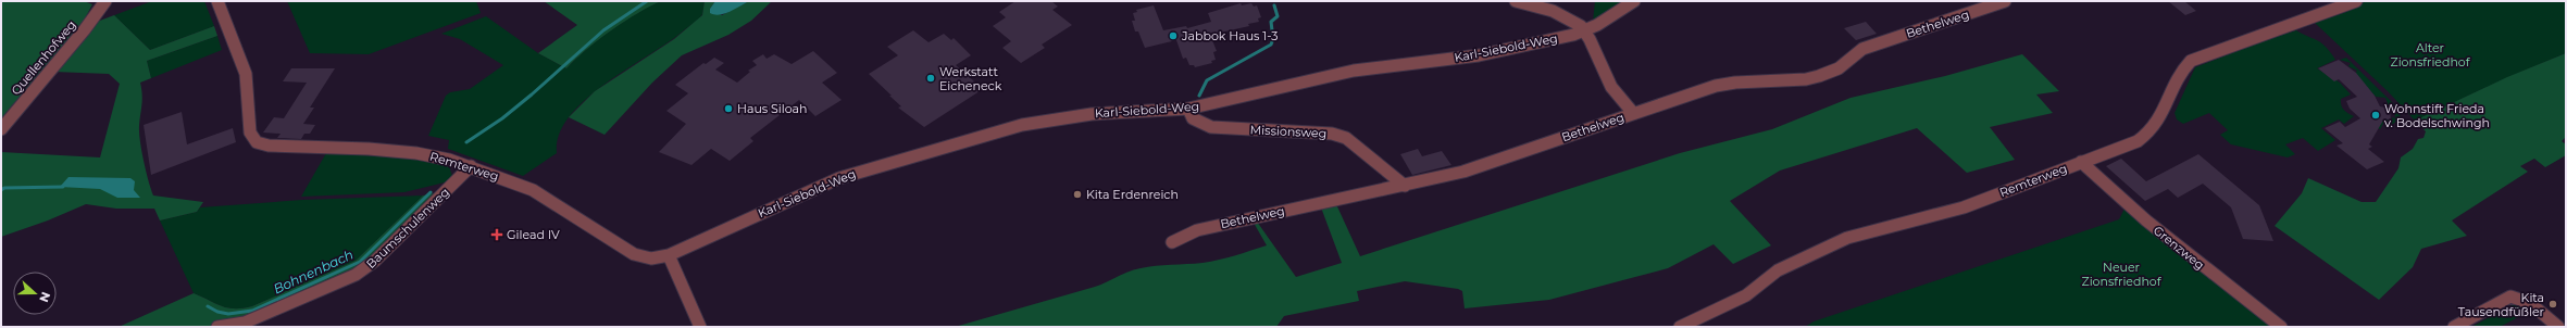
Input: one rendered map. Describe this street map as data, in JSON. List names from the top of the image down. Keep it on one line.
{"streets":{"street":["Bethelweg","Karl-Siebold-Weg","Quellenhofweg","Missionsweg","Remterweg","Baumschulenweg","Grenzweg"]},"crossings":[["Bethelweg","Missionsweg"],["Karl-Siebold-Weg","Missionsweg"],["Karl-Siebold-Weg","Remterweg"],["Remterweg","Baumschulenweg"],["Remterweg","Grenzweg"]],"water":["Bohnenbach"],"parks":["Alter Zionsfriedhof","Neuer Zionsfriedhof"],"places":{"other":["Jabbok Haus 1-3","Werkstatt Eicheneck","Haus Siloah","Wohnstift Frieda v. Bodelschwingh","Kita Erdenreich","Kita Tausendfüßler"],"health":["Gilead IV"]},"north":"right"}
